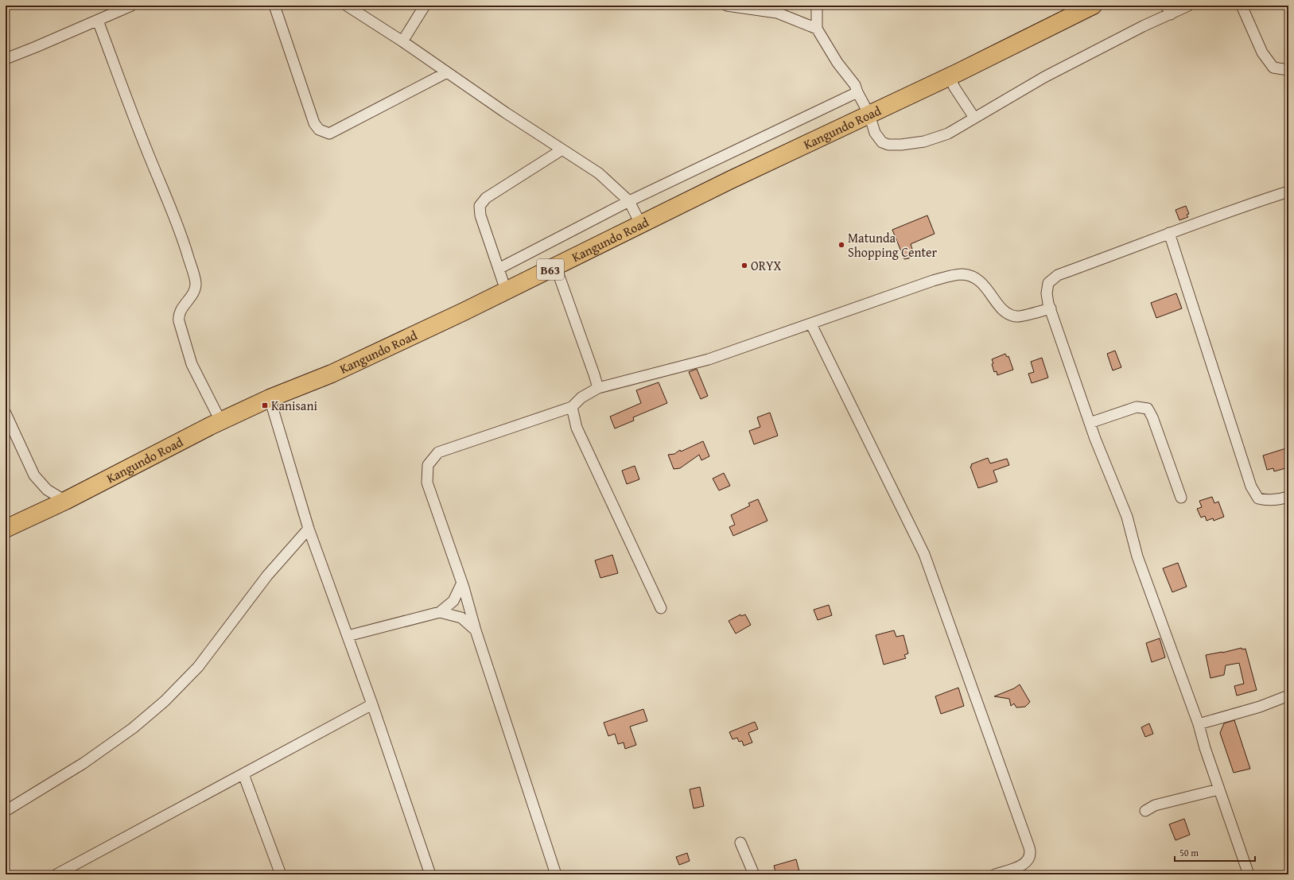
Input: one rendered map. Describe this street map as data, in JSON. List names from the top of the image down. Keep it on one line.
{"streets":{"highway":["Kangundo Road","B63"]},"places":{"other":["Matunda Shopping Center","ORYX"],"transit":["Kanisani"]},"scale_bar":"50 m"}
